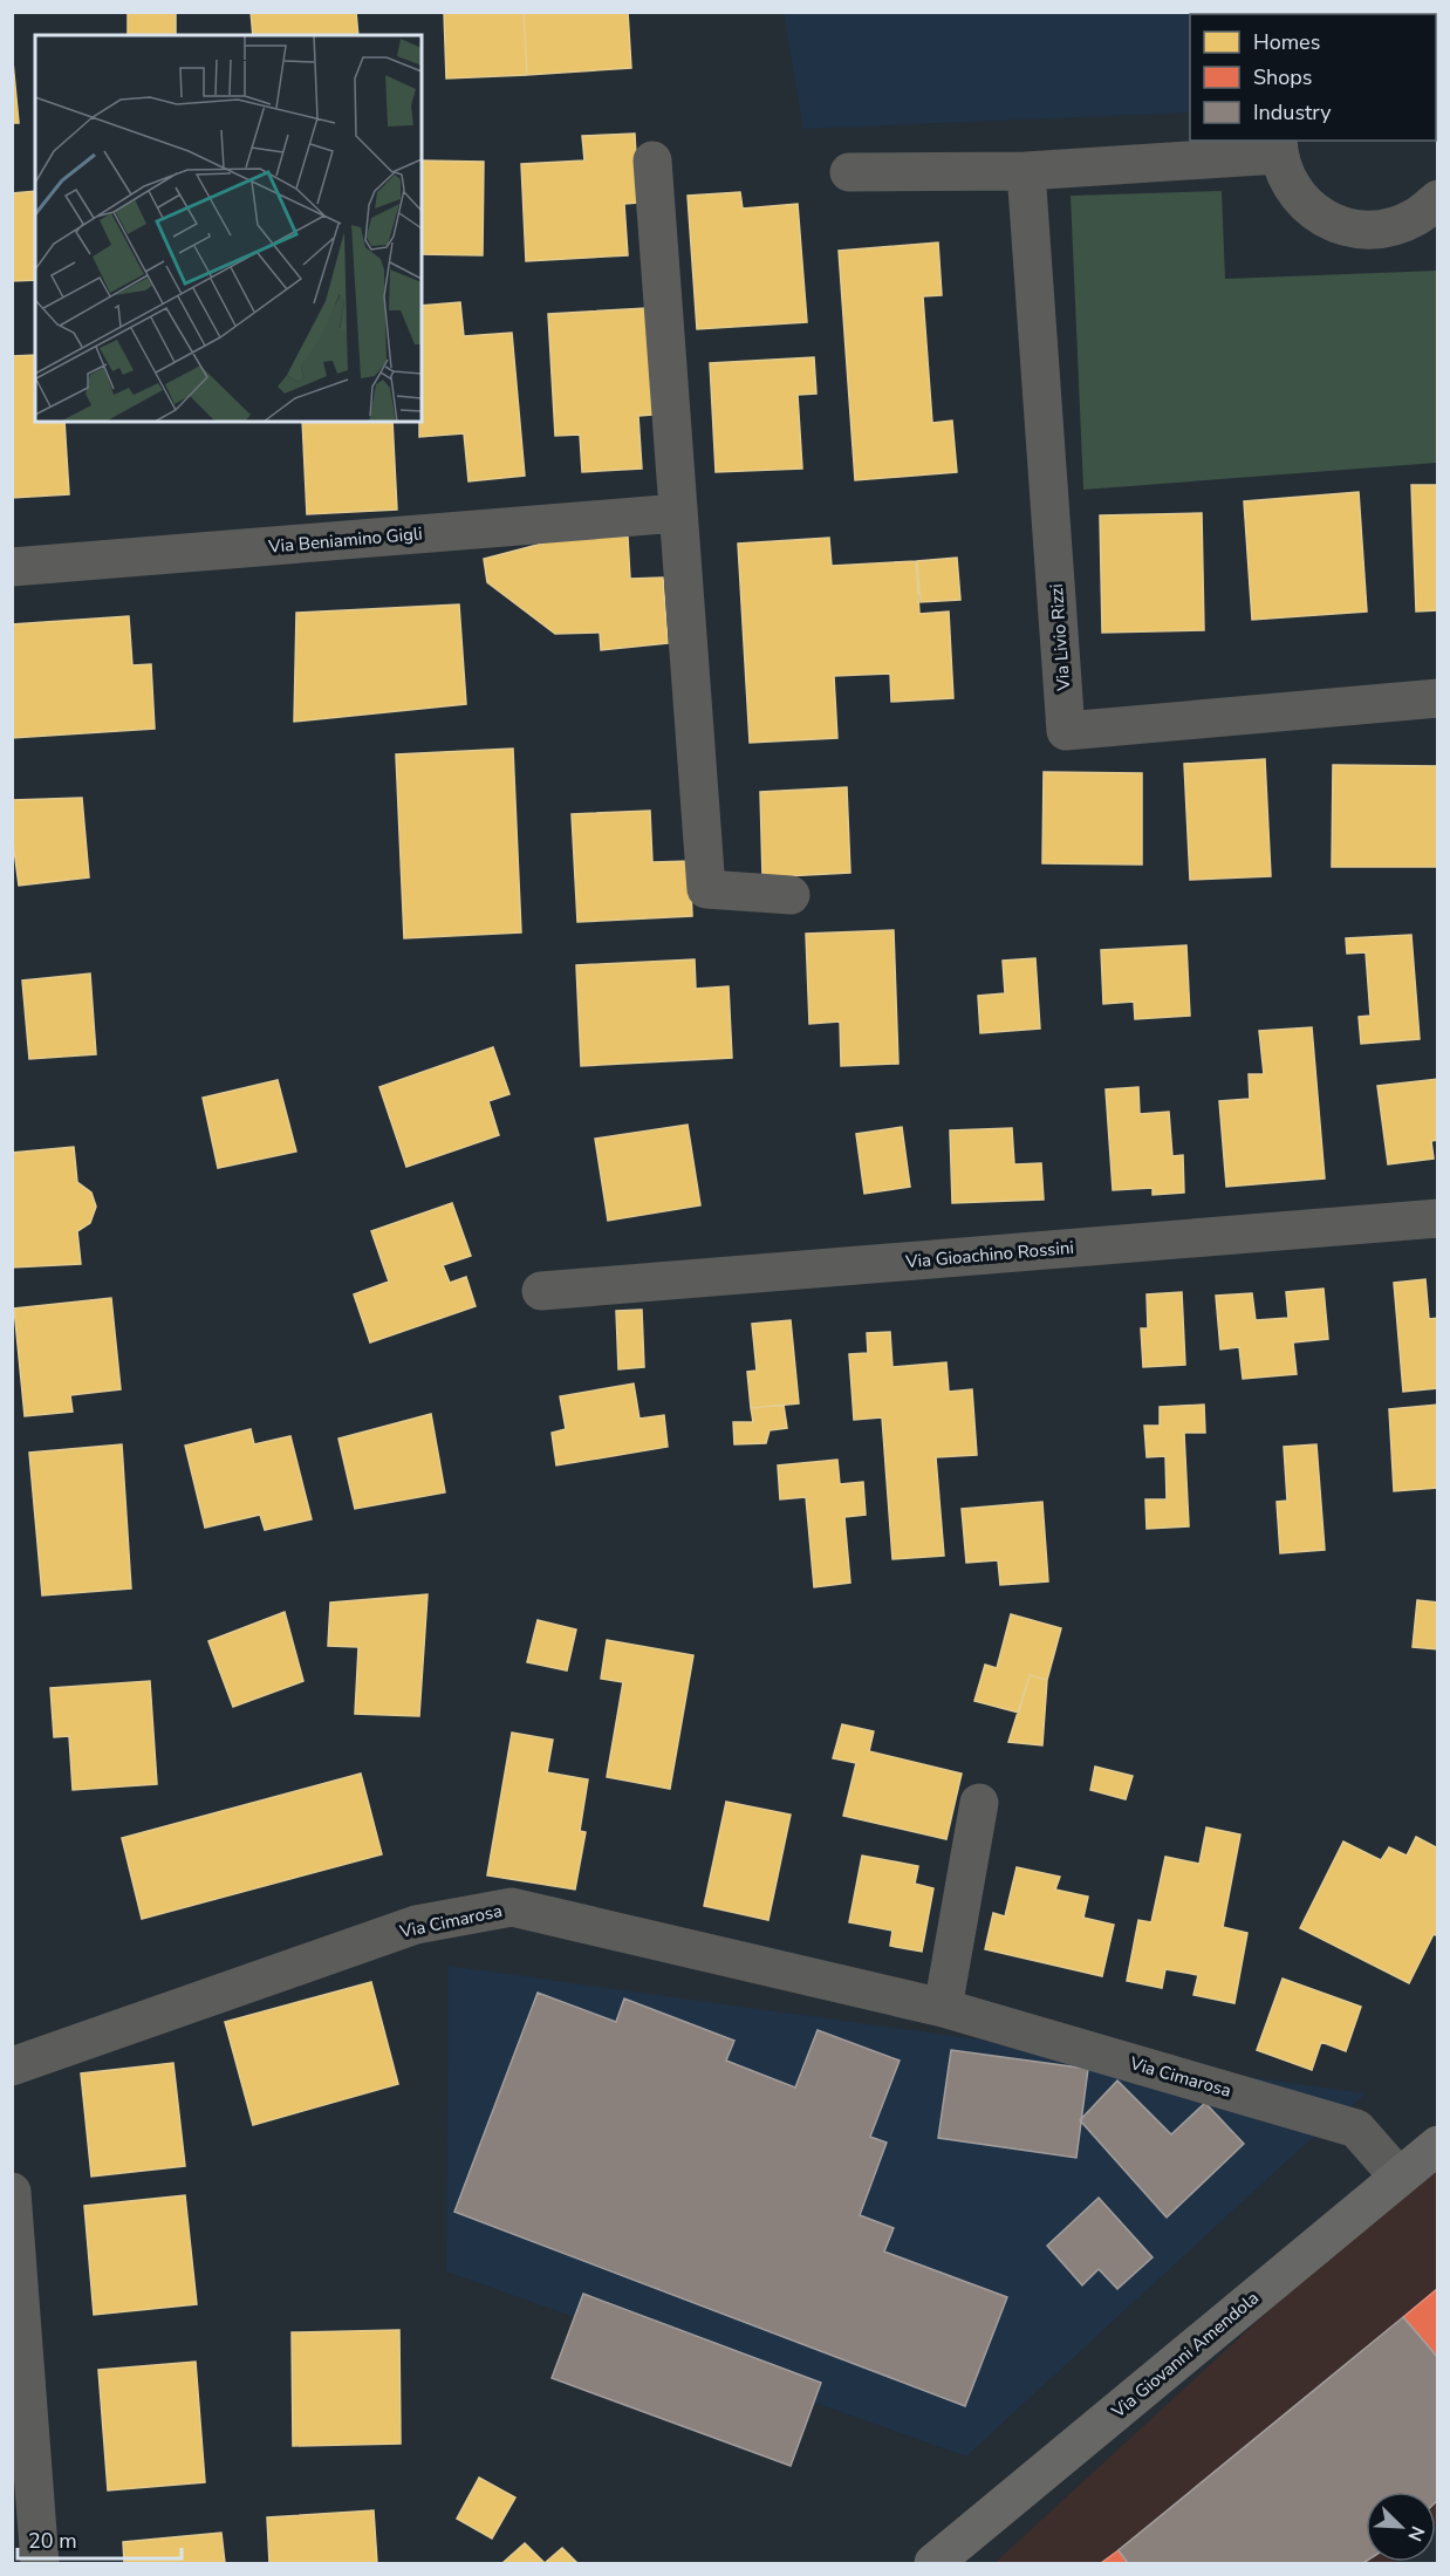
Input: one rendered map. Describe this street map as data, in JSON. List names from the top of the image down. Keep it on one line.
{"streets":{"main road":["Via Giovanni Amendola"],"street":["Via Beniamino Gigli","Via Livio Rizzi","Via Gioachino Rossini","Via Cimarosa"]},"crossings":[["Via Cimarosa","Via Giovanni Amendola"]],"legend":["Homes","Shops","Industry"],"scale_bar":"20 m","north":"bottom right"}
